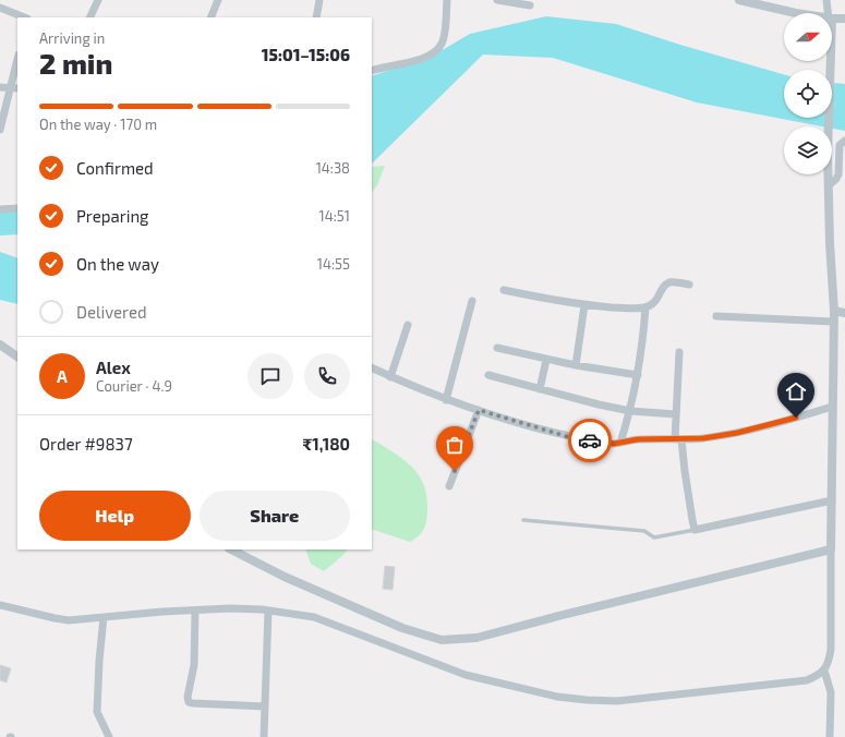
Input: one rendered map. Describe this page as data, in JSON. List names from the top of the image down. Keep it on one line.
{"north":"right","page":{"heading":["2 min","Arriving in","15:01–15:06"],"panel":["Alex","Courier · 4.9","Order #9837","₹1,180"],"bar":"On the way · 170 m","list":[["Confirmed","14:38"],["Preparing","14:51"],["On the way","14:55"],"Delivered"],"round":"A","buttons":["Help","Share"]}}
